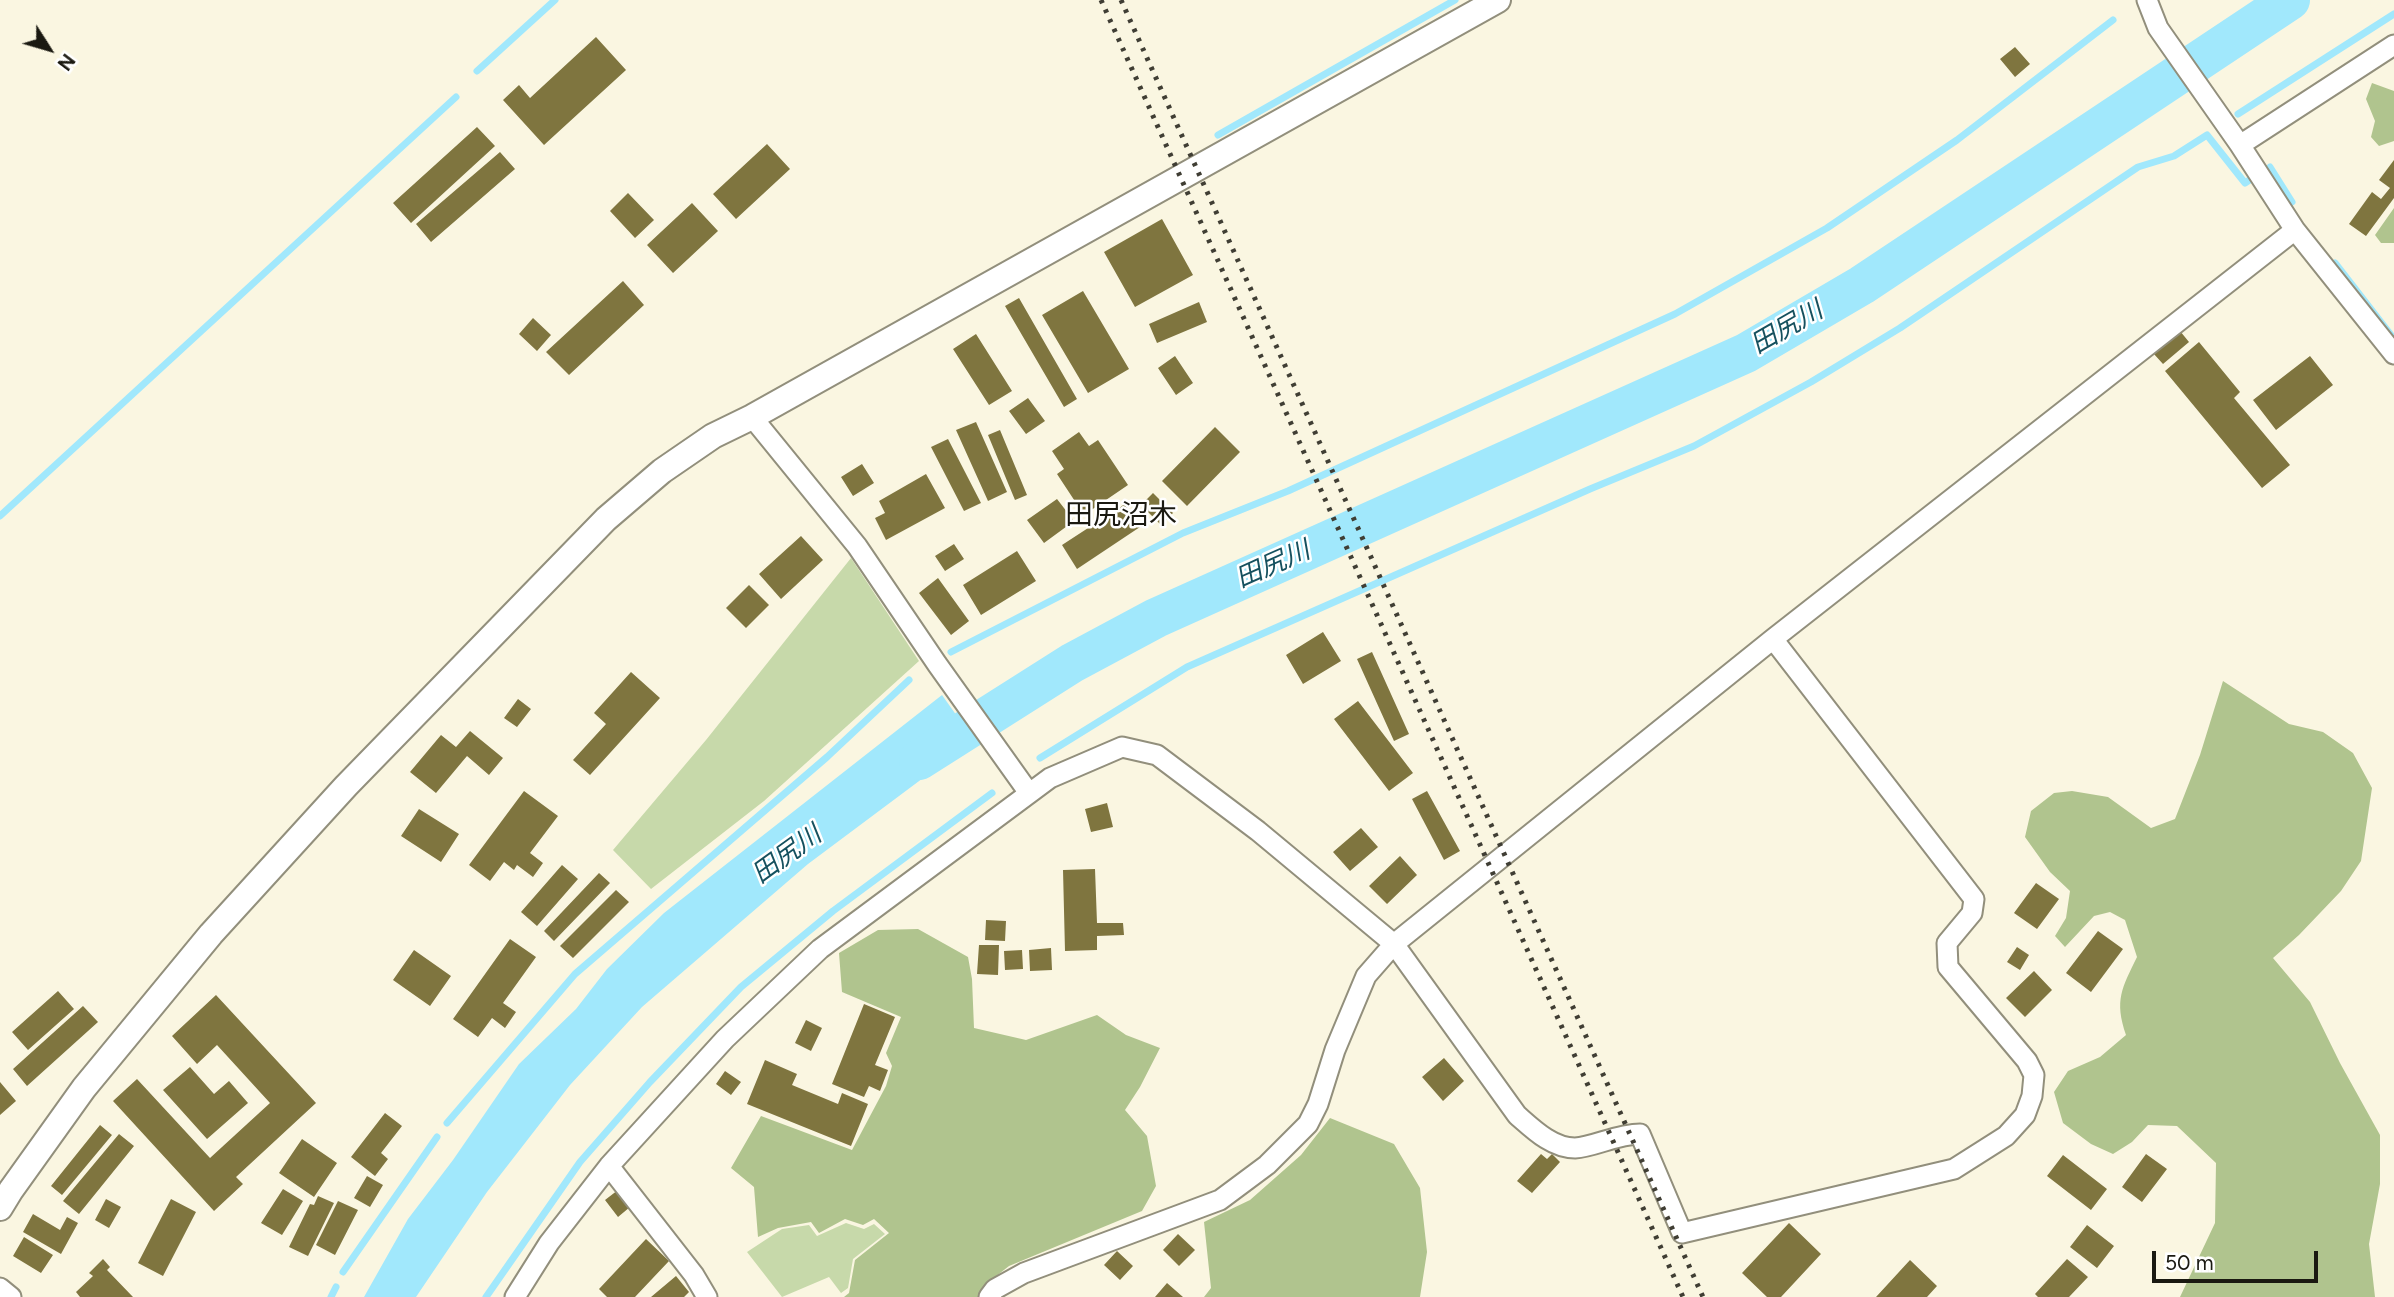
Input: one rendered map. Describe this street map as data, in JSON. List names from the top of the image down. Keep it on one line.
{"districts":["田尻沼木"],"water":["田尻川"],"scale_bar":"50 m","north":"bottom right"}
